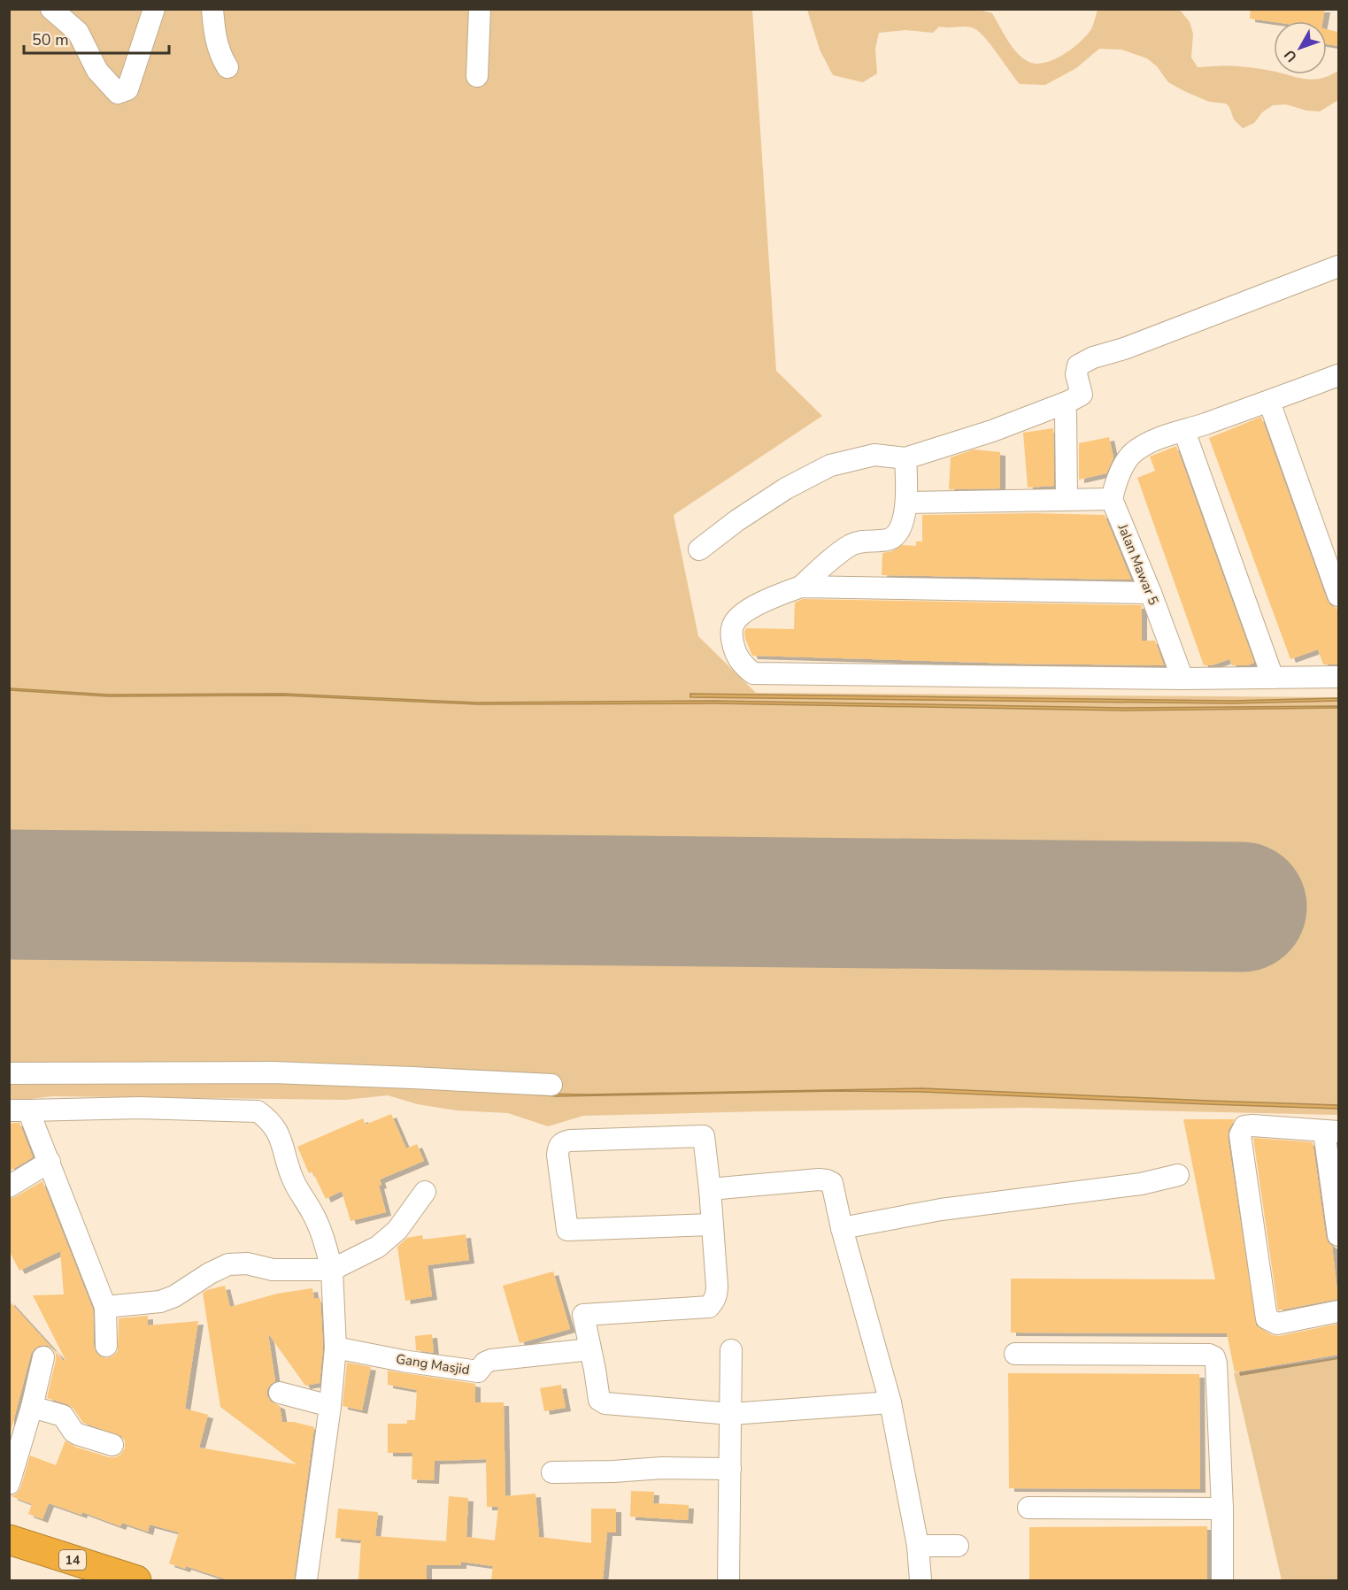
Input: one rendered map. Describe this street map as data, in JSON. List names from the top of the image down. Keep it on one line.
{"streets":{"highway":["14"],"street":["Jalan Mawar 5","Gang Masjid"]},"scale_bar":"50 m","north":"bottom left"}
